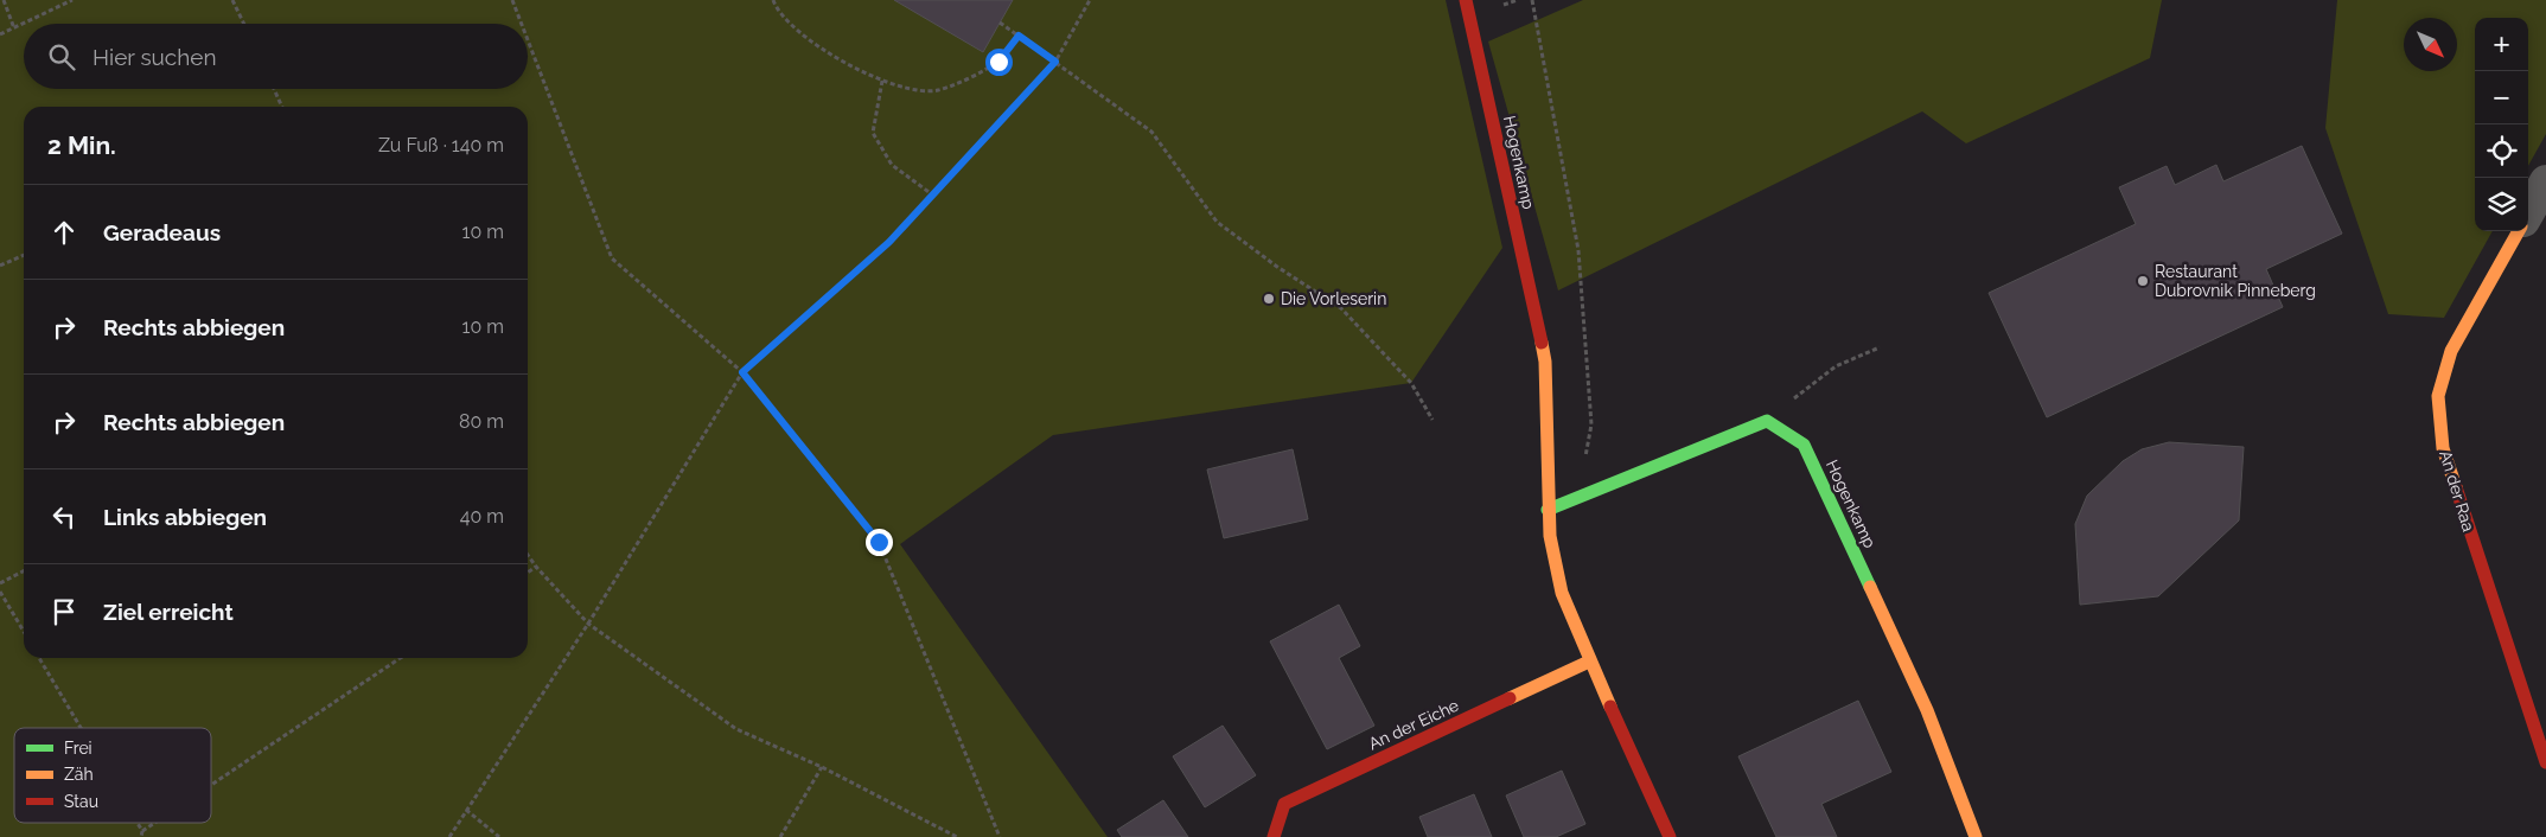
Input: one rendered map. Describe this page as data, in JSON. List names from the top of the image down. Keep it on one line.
{"streets":{"street":["Hogenkamp","An der Raa","An der Eiche"]},"crossings":[["Hogenkamp","An der Eiche"]],"places":["Restaurant Dubrovnik Pinneberg","Die Vorleserin"],"legend":["Frei","Zäh","Stau"],"north":"bottom right","page":{"map_buttons":["+","−"],"search":"Hier suchen","heading":["2 Min.","Zu Fuß · 140 m"],"list":[["Geradeaus","10 m"],["Rechts abbiegen","10 m"],["Rechts abbiegen","80 m"],["Links abbiegen","40 m"],"Ziel erreicht"]}}
